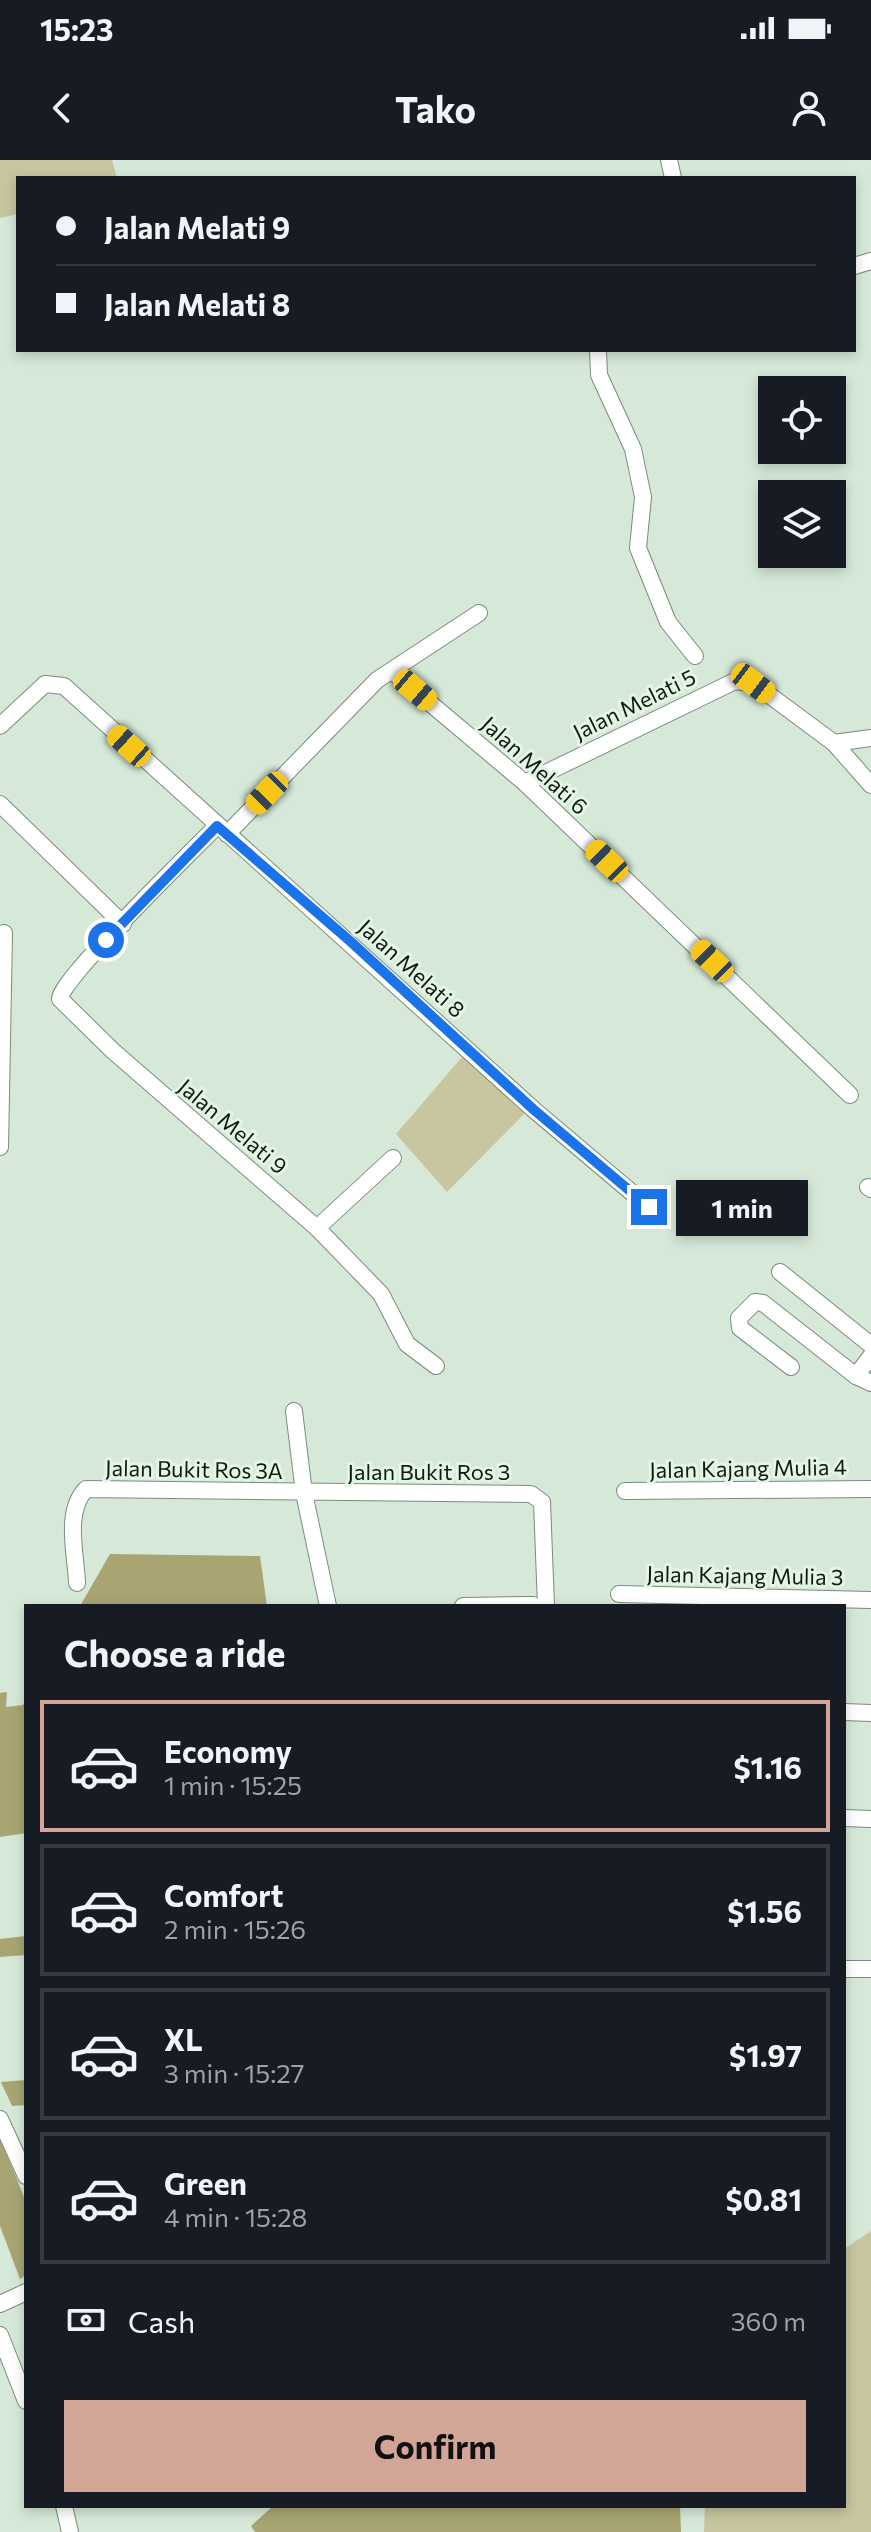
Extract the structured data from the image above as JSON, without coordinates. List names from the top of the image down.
{
  "streets": {
    "street": [
      "Jalan Melati 5",
      "Jalan Melati 6",
      "Jalan Melati 8",
      "Jalan Melati 9",
      "Jalan Kajang Mulia 4",
      "Jalan Bukit Ros 3A",
      "Jalan Bukit Ros 3",
      "Jalan Kajang Mulia 3"
    ]
  },
  "crossings": [
    ["Jalan Melati 5", "Jalan Melati 6"],
    ["Jalan Melati 6", "Jalan Melati 9"],
    ["Jalan Melati 8", "Jalan Melati 9"],
    ["Jalan Bukit Ros 3A", "Jalan Bukit Ros 3"]
  ],
  "page": {
    "status": "15:23",
    "header": "Tako",
    "banner": ["Jalan Melati 9", "Jalan Melati 8"],
    "bubble": "1 min",
    "heading": "Choose a ride",
    "list": [
      {
        "name": "Economy",
        "note": "1 min · 15:25",
        "value": "$1.16"
      },
      {
        "name": "Comfort",
        "note": "2 min · 15:26",
        "value": "$1.56"
      },
      {
        "name": "XL",
        "note": "3 min · 15:27",
        "value": "$1.97"
      },
      {
        "name": "Green",
        "note": "4 min · 15:28",
        "value": "$0.81"
      }
    ],
    "pay": ["Cash", "360 m"],
    "buttons": "Confirm"
  }
}
